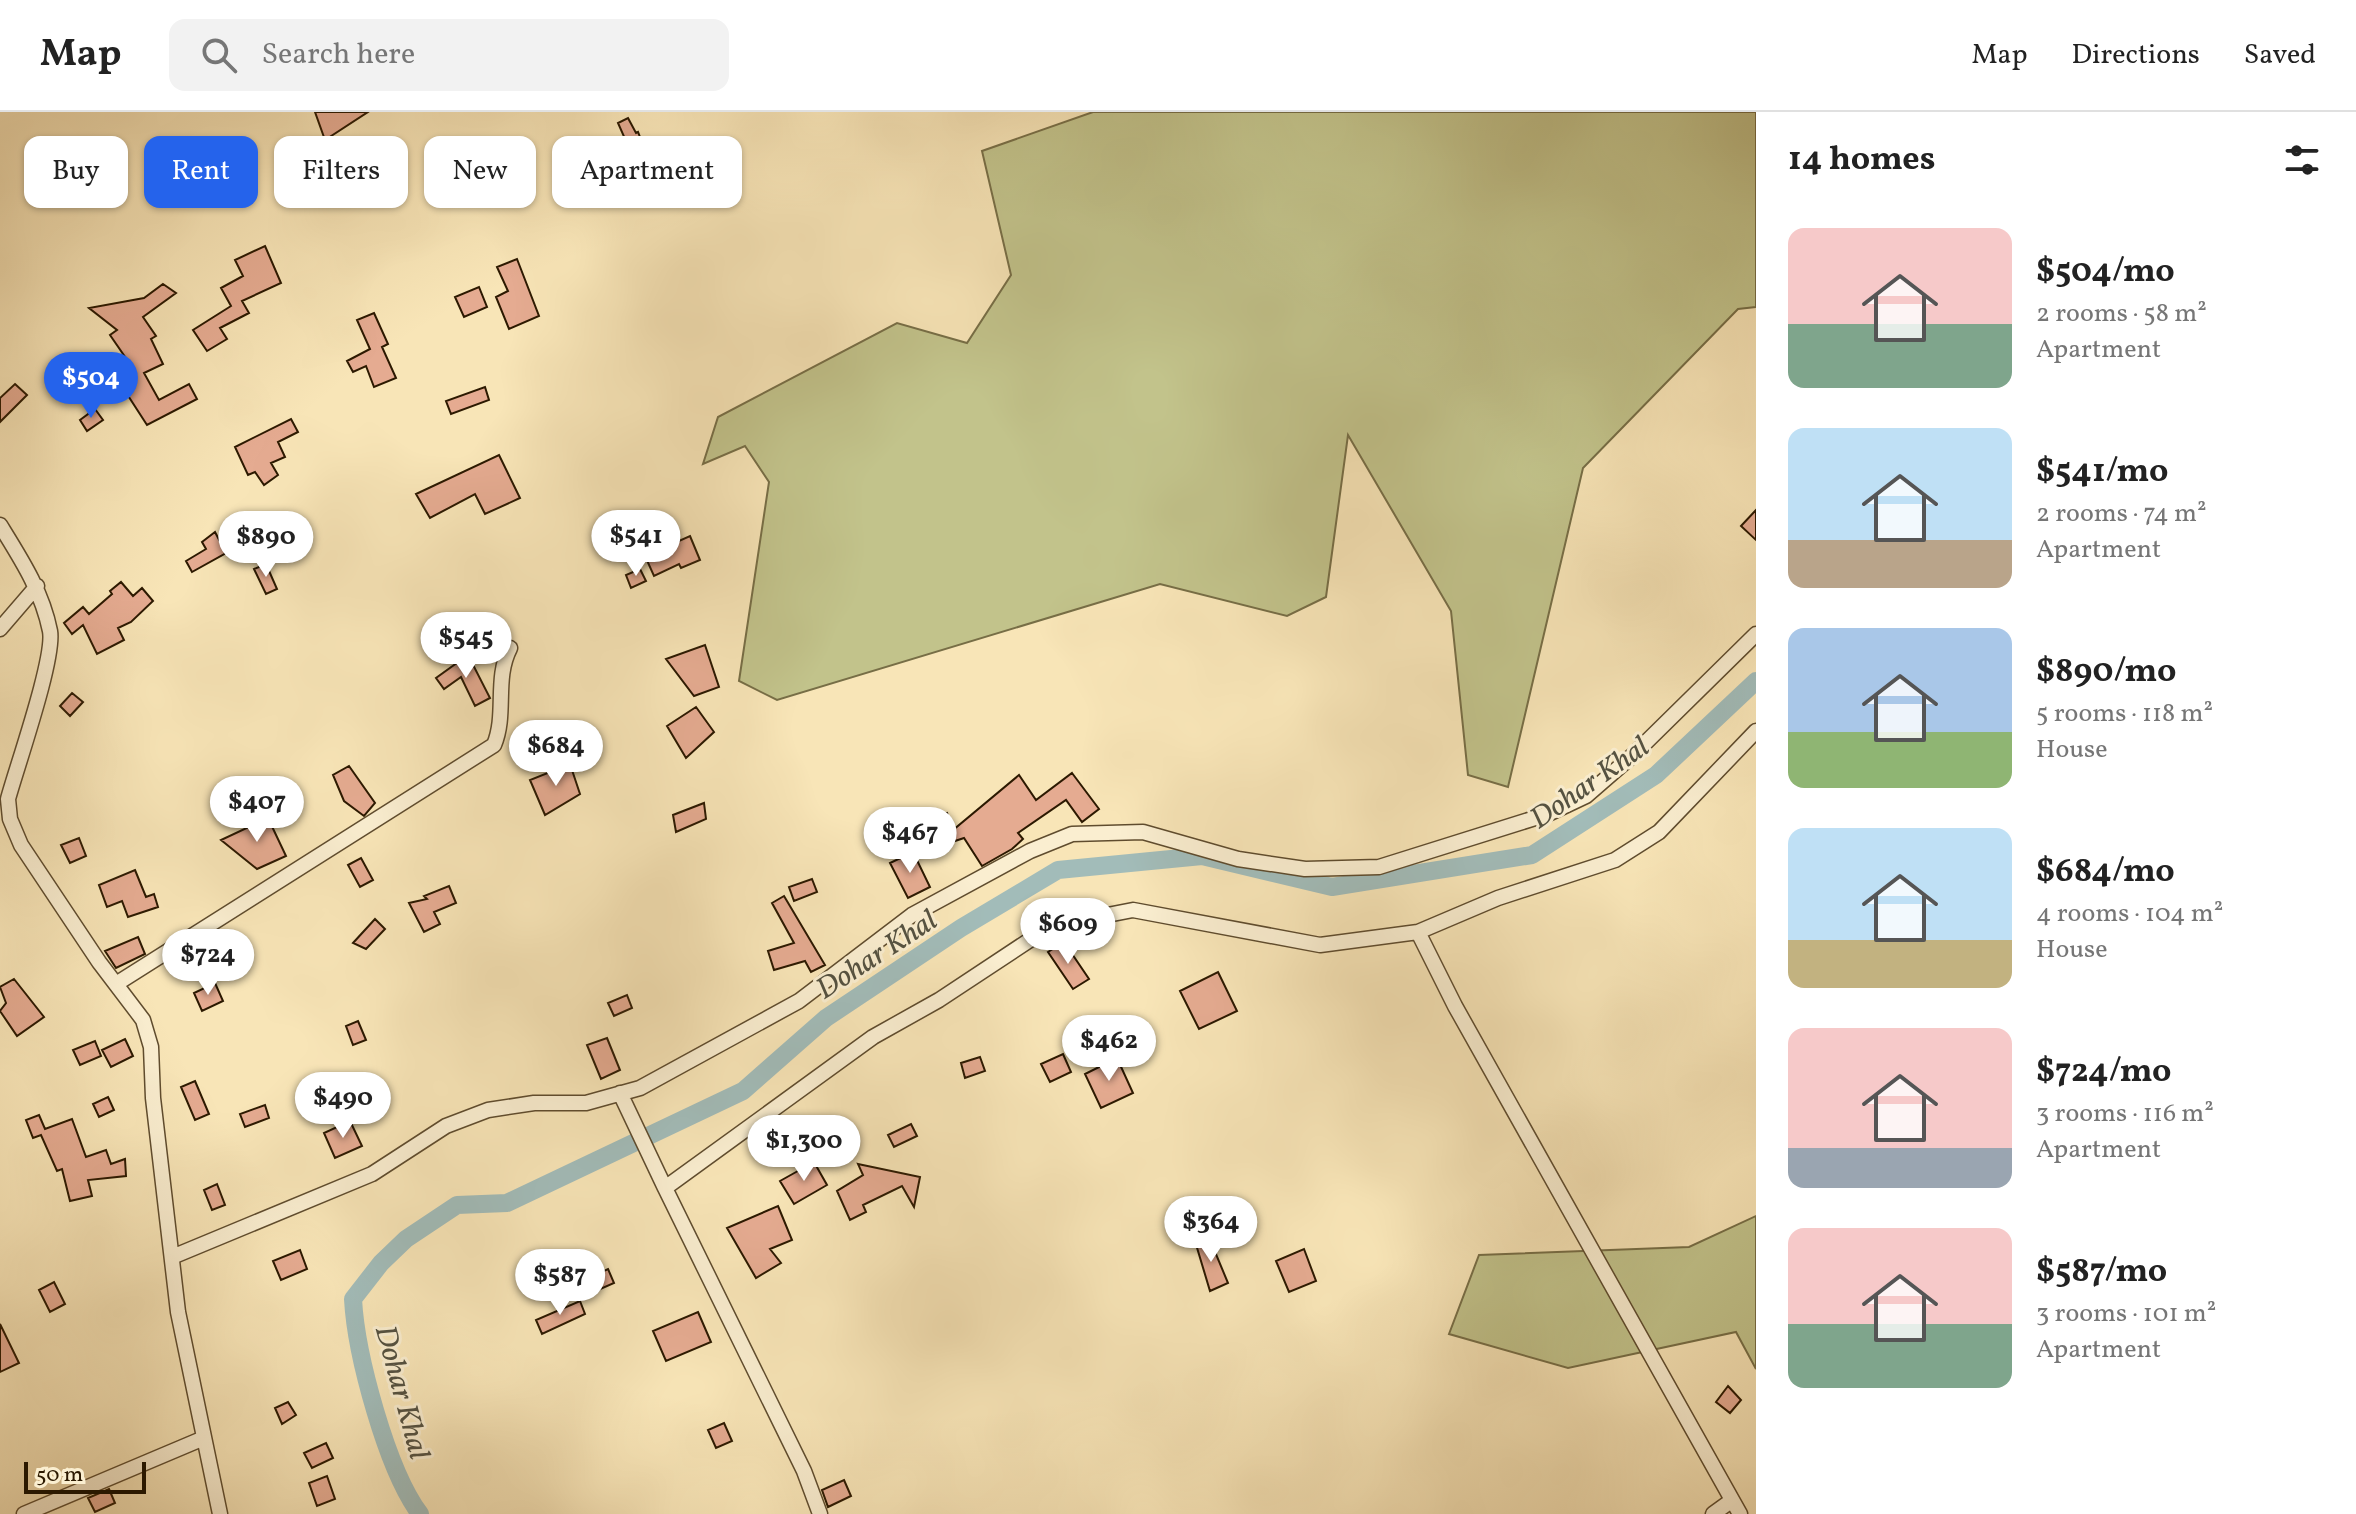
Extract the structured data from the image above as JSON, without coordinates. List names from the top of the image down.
{
  "water": ["Dohar Khal"],
  "scale_bar": "50 m",
  "page": {
    "header": "Map",
    "search": "Search here",
    "nav": ["Map", "Directions", "Saved"],
    "heading": "14 homes",
    "chip": [
      "Buy",
      "Rent",
      "Filters",
      "New",
      "Apartment"
    ],
    "list": [
      {
        "name": "$504/mo",
        "note": "2 rooms · 58 m² · Apartment"
      },
      {
        "name": "$541/mo",
        "note": "2 rooms · 74 m² · Apartment"
      },
      {
        "name": "$890/mo",
        "note": "5 rooms · 118 m² · House"
      },
      {
        "name": "$684/mo",
        "note": "4 rooms · 104 m² · House"
      },
      {
        "name": "$724/mo",
        "note": "3 rooms · 116 m² · Apartment"
      },
      {
        "name": "$587/mo",
        "note": "3 rooms · 101 m² · Apartment"
      }
    ],
    "price": [
      "$504",
      "$541",
      "$890",
      "$545",
      "$684",
      "$407",
      "$467",
      "$609",
      "$724",
      "$462",
      "$490",
      "$1,300",
      "$364",
      "$587"
    ],
    "scale": "50 m"
  }
}
